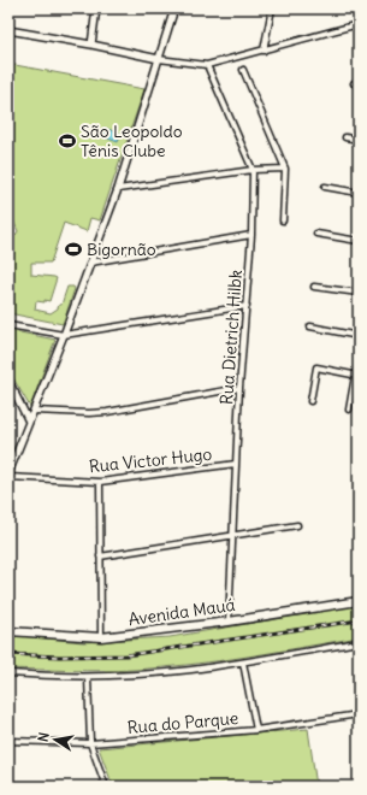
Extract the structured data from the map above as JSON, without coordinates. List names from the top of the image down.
{
  "streets": {
    "main road": ["Avenida Mauá"],
    "street": ["Rua Dietrich Hilbk", "Rua Victor Hugo", "Rua do Parque"]
  },
  "crossings": [
    ["Rua Dietrich Hilbk", "Rua Victor Hugo"],
    ["Rua Dietrich Hilbk", "Avenida Mauá"]
  ],
  "places": {
    "sports": ["São Leopoldo Tênis Clube", "Bigornão"]
  },
  "north": "left"
}
